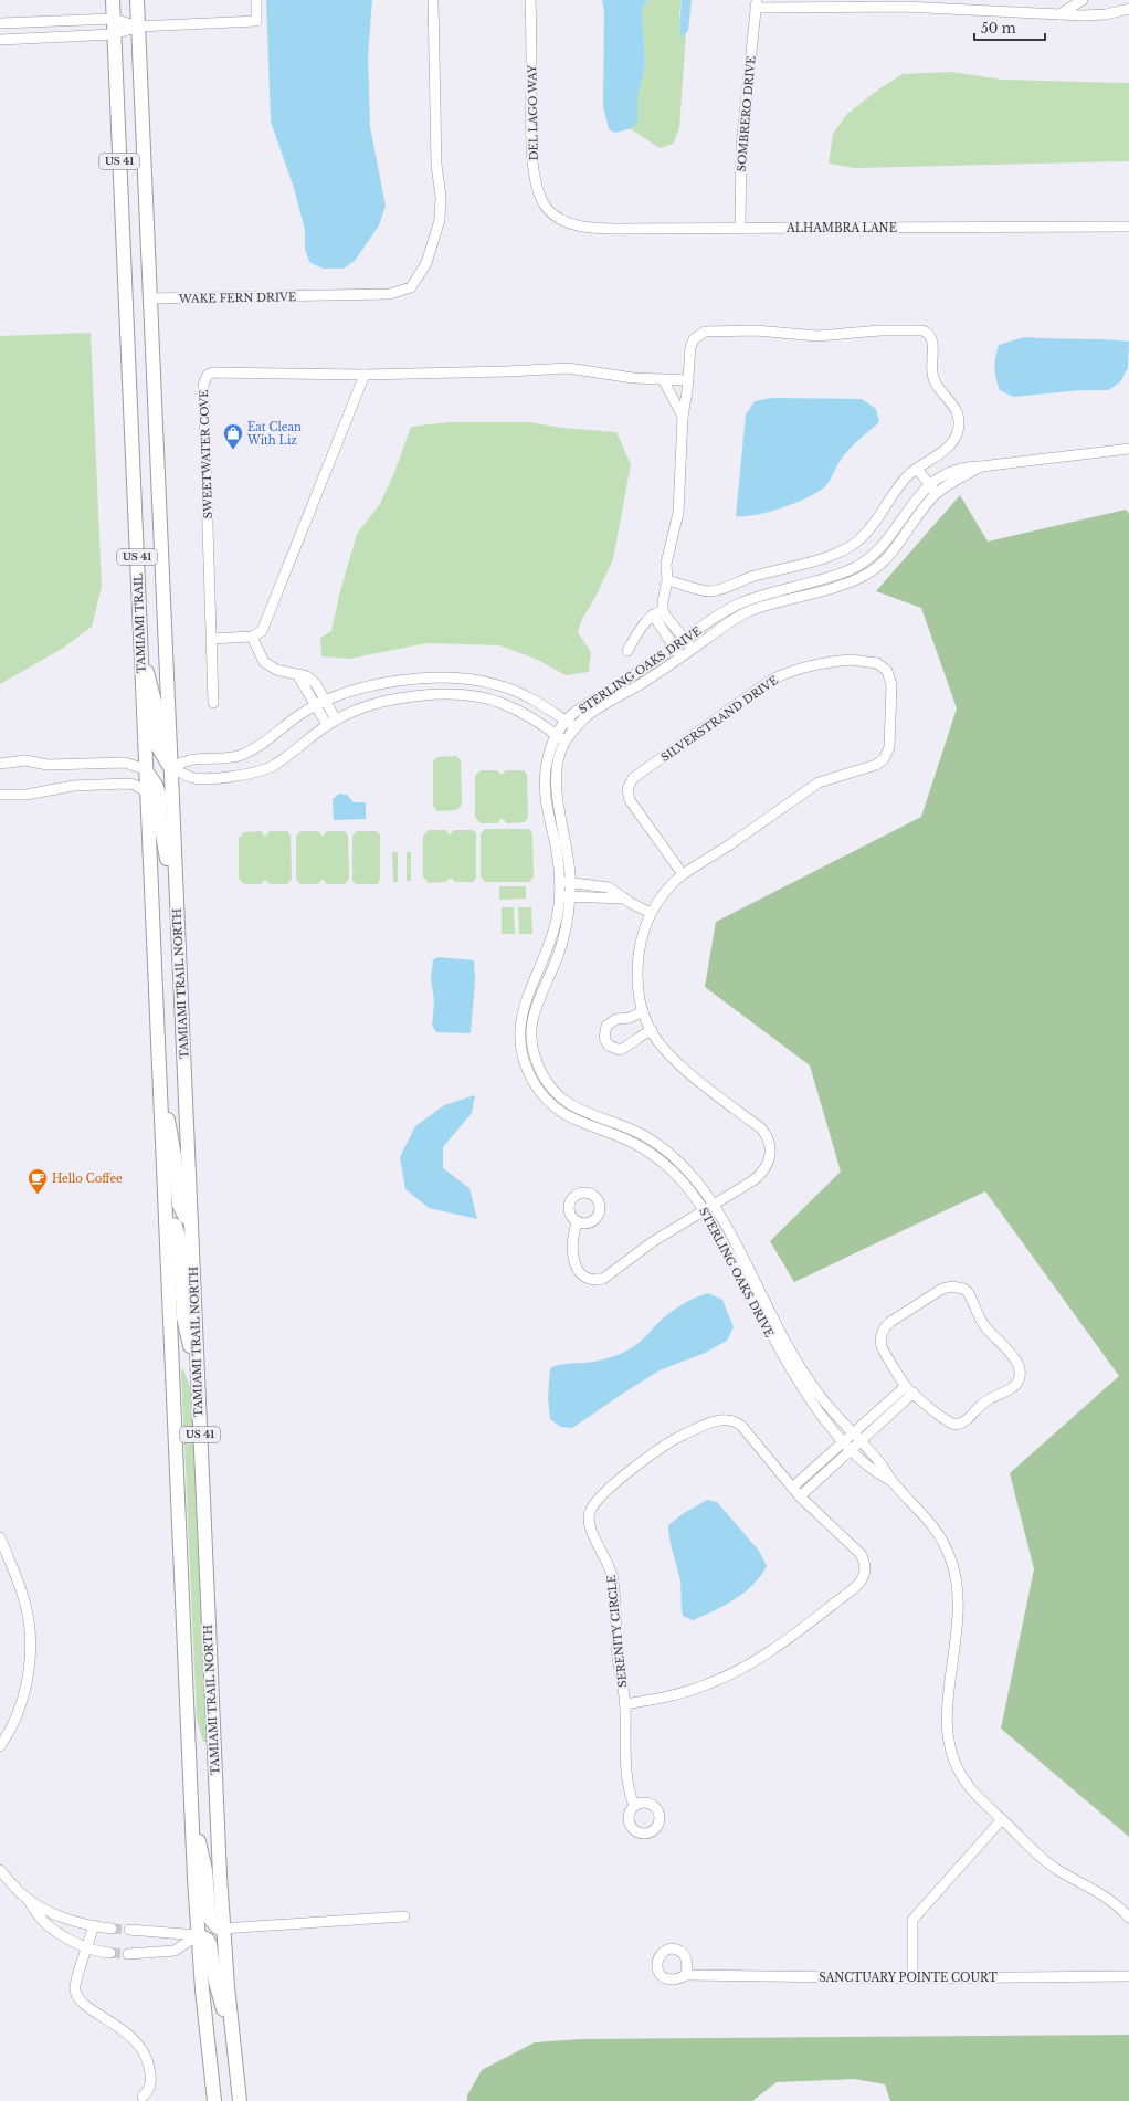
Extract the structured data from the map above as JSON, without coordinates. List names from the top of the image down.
{
  "streets": {
    "main road": ["US 41", "TAMIAMI TRAIL", "TAMIAMI TRAIL NORTH"],
    "street": [
      "DEL LAGO WAY",
      "SOMBRERO DRIVE",
      "ALHAMBRA LANE",
      "WAKE FERN DRIVE",
      "SWEETWATER COVE",
      "STERLING OAKS DRIVE",
      "SILVERSTRAND DRIVE",
      "SERENITY CIRCLE",
      "SANCTUARY POINTE COURT"
    ]
  },
  "crossings": [
    ["DEL LAGO WAY", "ALHAMBRA LANE"],
    ["SOMBRERO DRIVE", "ALHAMBRA LANE"],
    ["US 41", "WAKE FERN DRIVE"],
    ["US 41", "TAMIAMI TRAIL"],
    ["US 41", "TAMIAMI TRAIL NORTH"],
    ["STERLING OAKS DRIVE", "SILVERSTRAND DRIVE"]
  ],
  "places": {
    "shop": ["Eat Clean With Liz"],
    "cafe": ["Hello Coffee"]
  },
  "scale_bar": "50 m"
}
